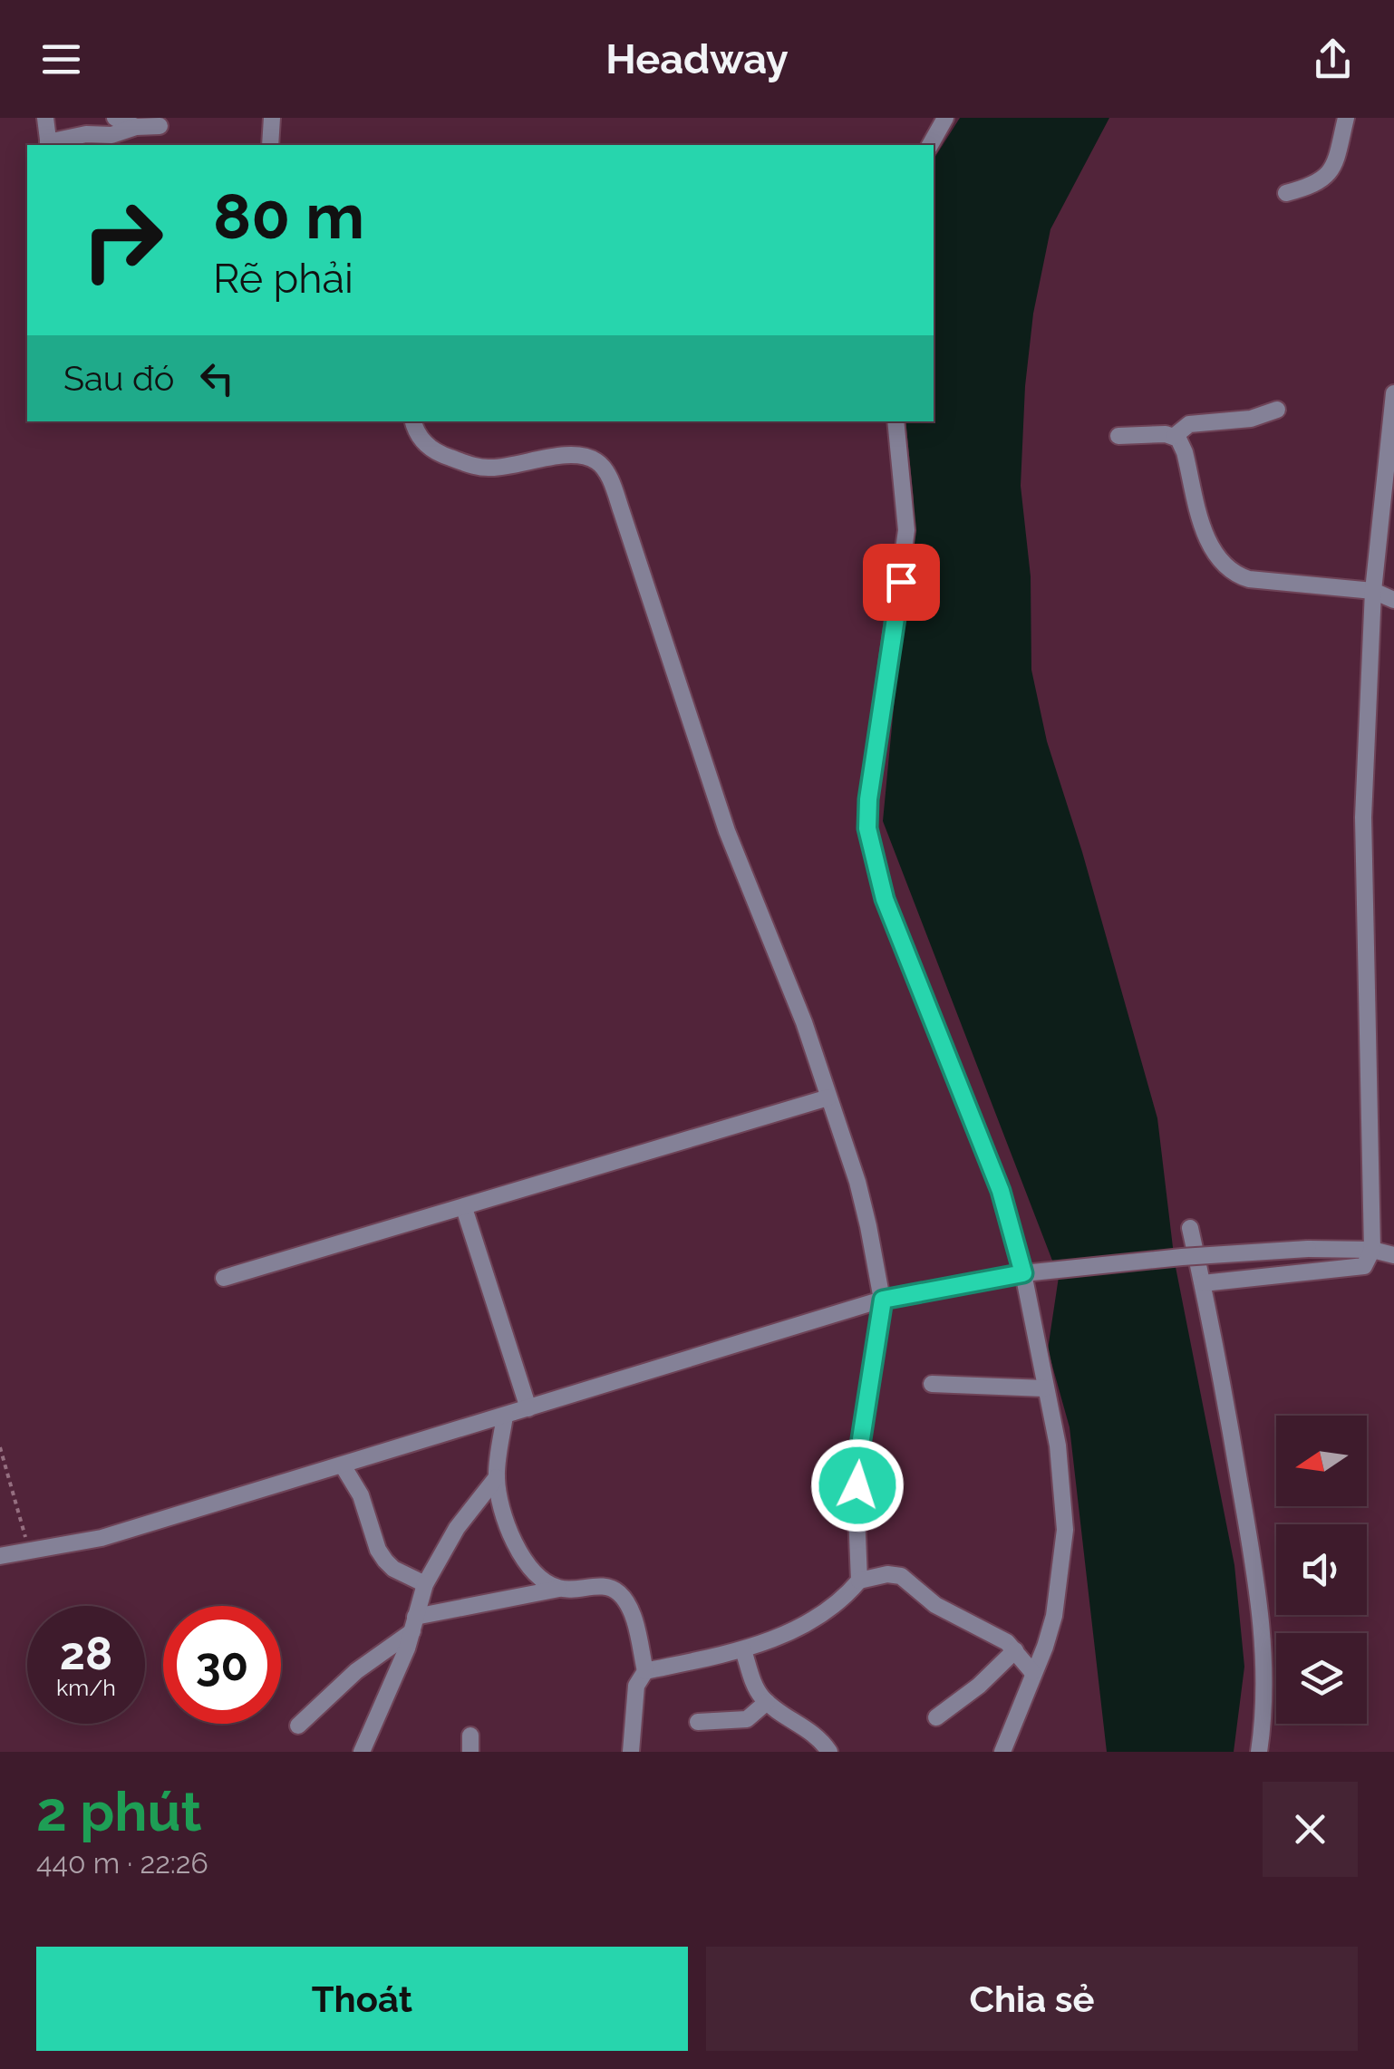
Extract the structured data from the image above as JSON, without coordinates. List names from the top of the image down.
{
  "north": "left",
  "page": {
    "header": "Headway",
    "turn": ["80 m", "Rẽ phải"],
    "then": "Sau đó",
    "speed": "28 km/h",
    "limit": "30",
    "heading": ["2 phút", "440 m · 22:26"],
    "buttons": ["Thoát", "Chia sẻ"]
  }
}
